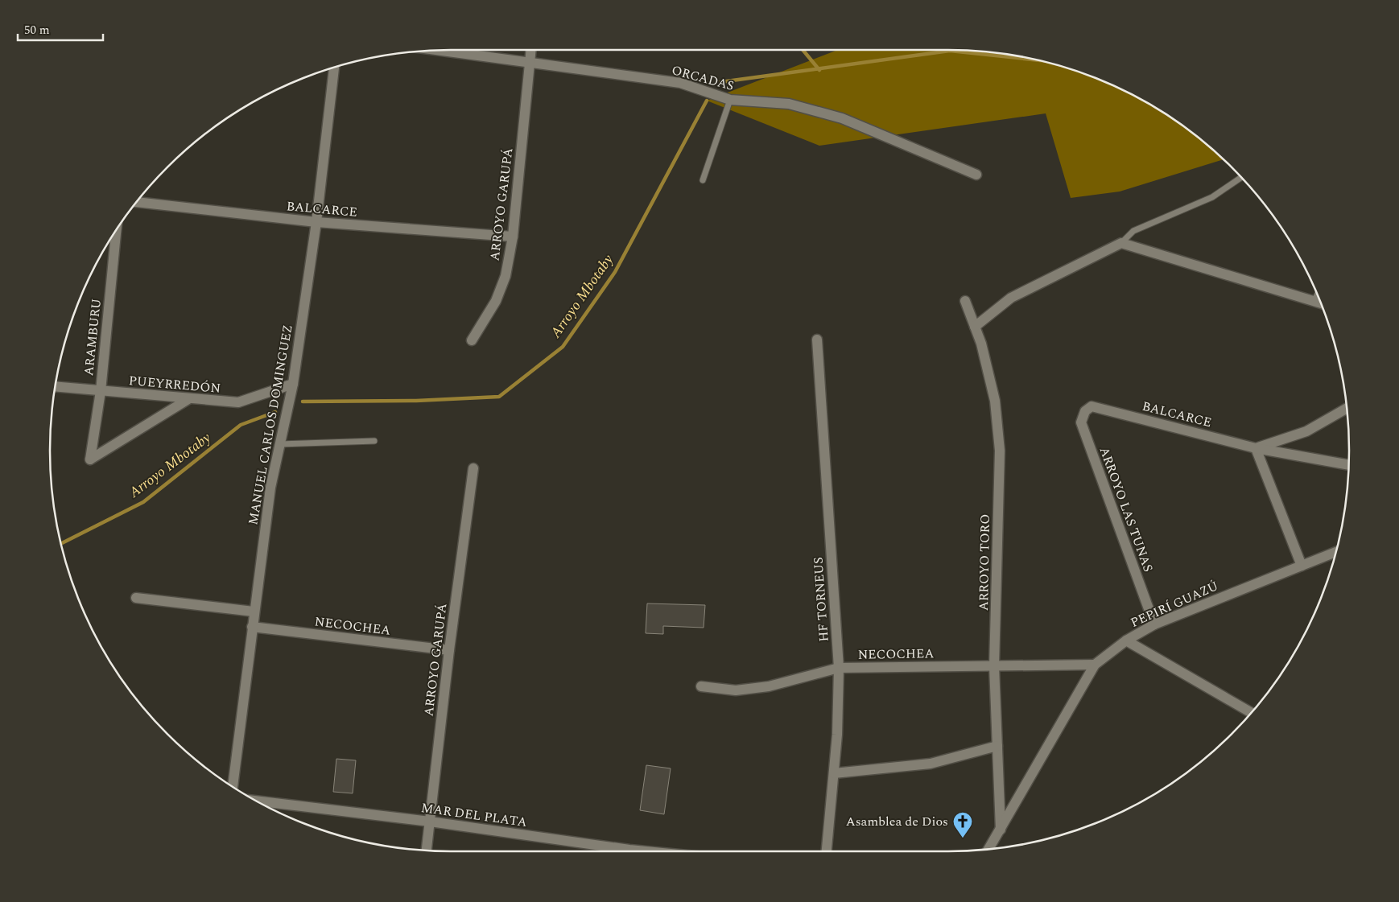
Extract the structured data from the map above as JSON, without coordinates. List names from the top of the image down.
{
  "streets": {
    "street": [
      "ORCADAS",
      "ARROYO GARUPÁ",
      "BALCARCE",
      "ARAMBURU",
      "PUEYRREDÓN",
      "MANUEL CARLOS DOMINGUEZ",
      "ARROYO LAS TUNAS",
      "ARROYO TORO",
      "HF TORNEUS",
      "PEPIRÍ GUAZÚ",
      "NECOCHEA",
      "MAR DEL PLATA"
    ]
  },
  "crossings": [
    ["ORCADAS", "ARROYO GARUPÁ"],
    ["ARROYO GARUPÁ", "BALCARCE"],
    ["ARROYO GARUPÁ", "NECOCHEA"],
    ["ARROYO GARUPÁ", "MAR DEL PLATA"],
    ["BALCARCE", "MANUEL CARLOS DOMINGUEZ"],
    ["BALCARCE", "ARROYO LAS TUNAS"],
    ["ARAMBURU", "PUEYRREDÓN"],
    ["PUEYRREDÓN", "MANUEL CARLOS DOMINGUEZ"],
    ["MANUEL CARLOS DOMINGUEZ", "NECOCHEA"],
    ["ARROYO LAS TUNAS", "PEPIRÍ GUAZÚ"],
    ["ARROYO TORO", "PEPIRÍ GUAZÚ"],
    ["ARROYO TORO", "NECOCHEA"],
    ["HF TORNEUS", "NECOCHEA"],
    ["PEPIRÍ GUAZÚ", "NECOCHEA"]
  ],
  "water": ["Arroyo Mbotaby"],
  "places": {
    "church": ["Asamblea de Dios"]
  },
  "scale_bar": "50 m"
}
